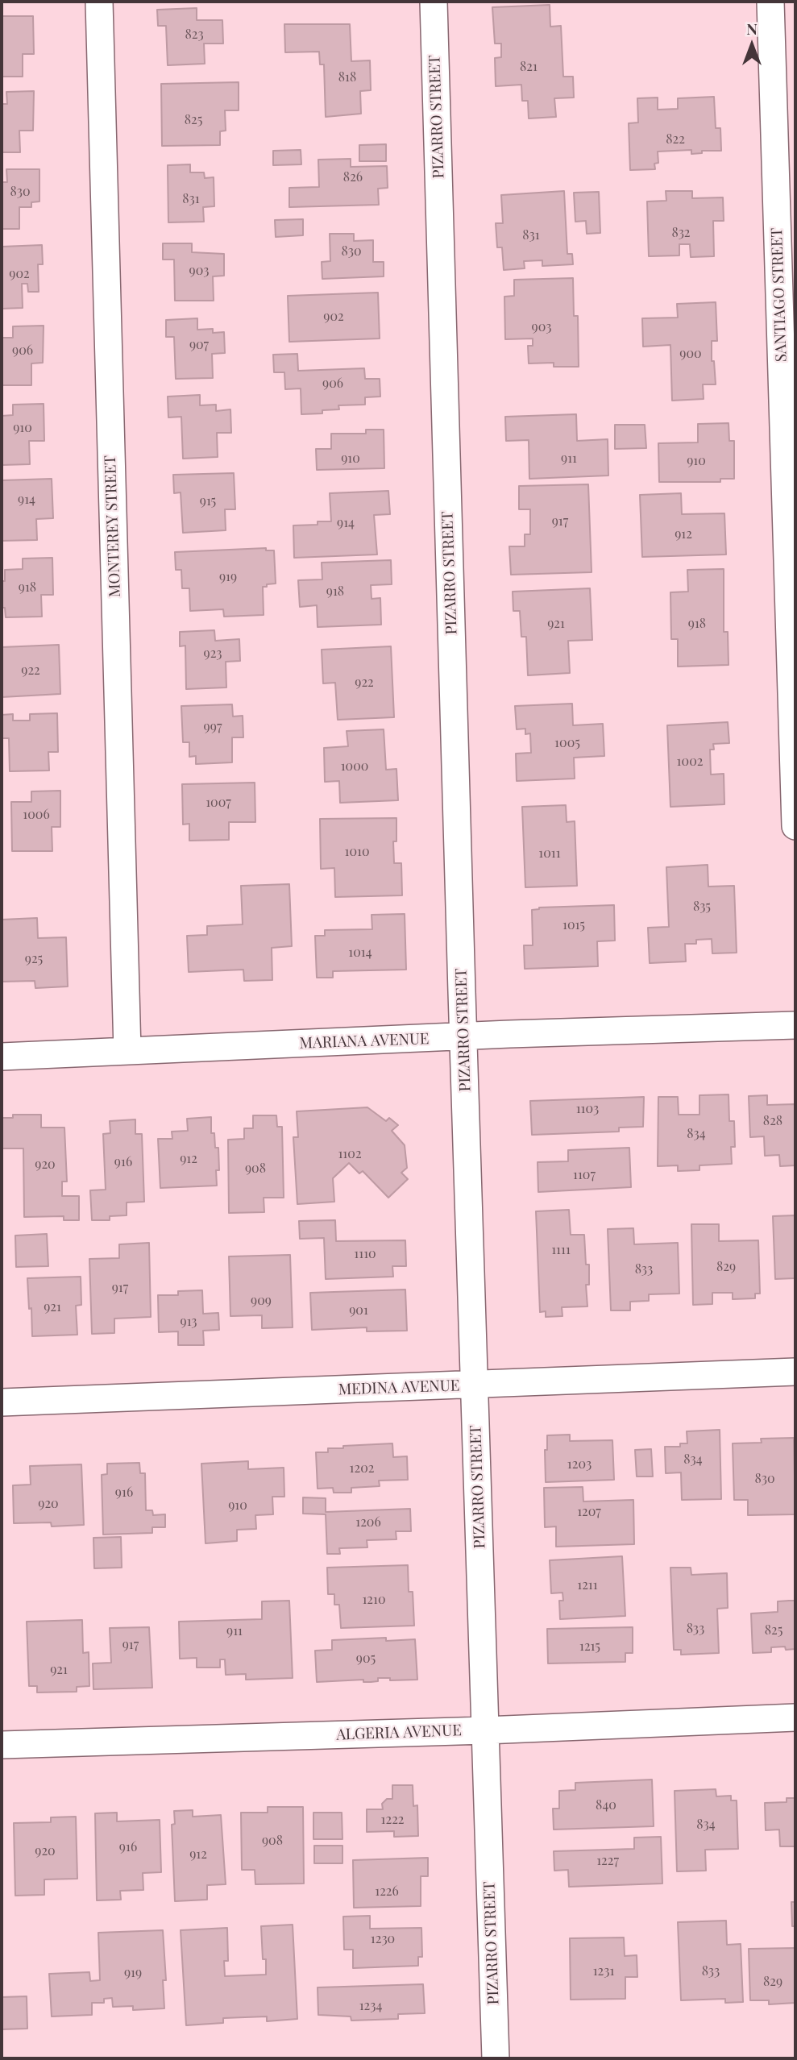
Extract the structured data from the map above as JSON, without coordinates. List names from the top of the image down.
{
  "streets": {
    "street": [
      "PIZARRO STREET",
      "SANTIAGO STREET",
      "MONTEREY STREET",
      "MARIANA AVENUE",
      "MEDINA AVENUE",
      "ALGERIA AVENUE"
    ]
  },
  "crossings": [
    ["PIZARRO STREET", "MARIANA AVENUE"],
    ["PIZARRO STREET", "MEDINA AVENUE"],
    ["PIZARRO STREET", "ALGERIA AVENUE"],
    ["MONTEREY STREET", "MARIANA AVENUE"]
  ],
  "house_numbers": [
    "823",
    "821",
    "818",
    "825",
    "822",
    "826",
    "830",
    "831",
    "832",
    "831",
    "830",
    "903",
    "902",
    "902",
    "903",
    "907",
    "906",
    "900",
    "906",
    "910",
    "910",
    "911",
    "910",
    "914",
    "915",
    "917",
    "914",
    "912",
    "919",
    "918",
    "918",
    "921",
    "918",
    "923",
    "922",
    "922",
    "997",
    "1005",
    "1002",
    "1000",
    "1007",
    "1006",
    "1010",
    "1011",
    "835",
    "1015",
    "1014",
    "925",
    "1103",
    "828",
    "834",
    "1102",
    "912",
    "916",
    "920",
    "908",
    "1107",
    "1111",
    "1110",
    "829",
    "833",
    "917",
    "909",
    "921",
    "901",
    "913",
    "834",
    "1203",
    "1202",
    "830",
    "916",
    "920",
    "910",
    "1207",
    "1206",
    "1211",
    "1210",
    "833",
    "825",
    "911",
    "917",
    "1215",
    "905",
    "921",
    "840",
    "1222",
    "834",
    "908",
    "916",
    "920",
    "912",
    "1227",
    "1226",
    "1230",
    "1231",
    "833",
    "919",
    "829",
    "1234"
  ],
  "north": "top"
}
